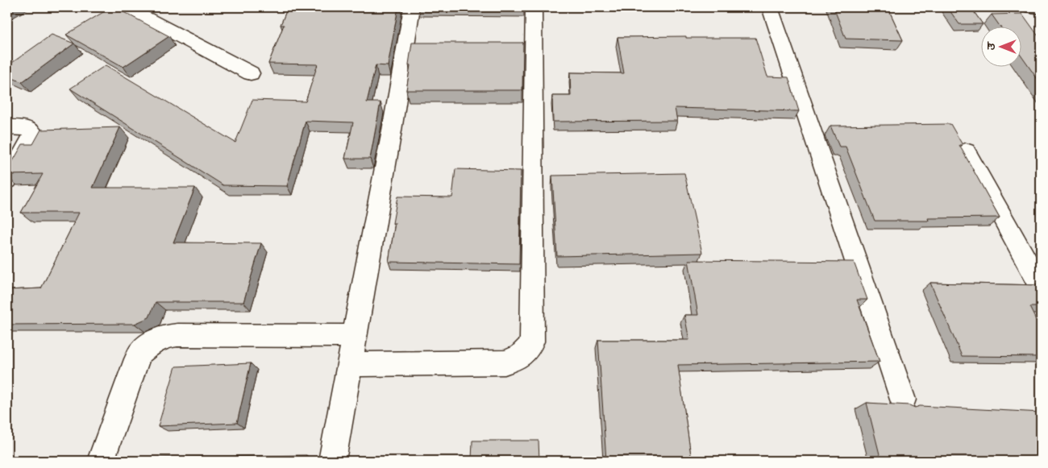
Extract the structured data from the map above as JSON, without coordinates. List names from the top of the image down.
{
  "north": "left"
}
